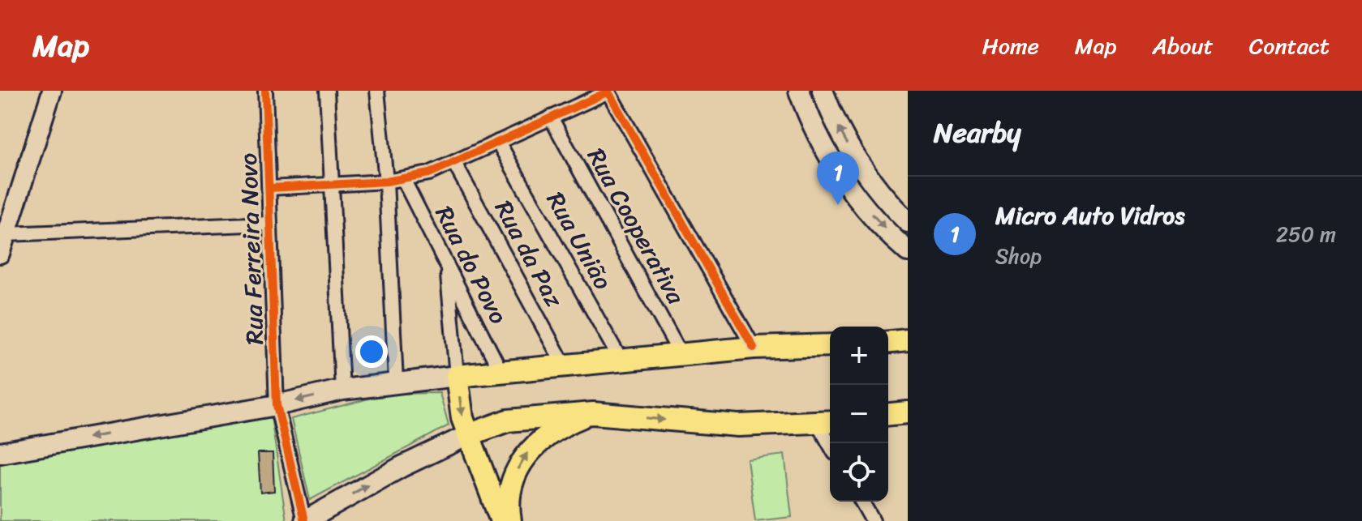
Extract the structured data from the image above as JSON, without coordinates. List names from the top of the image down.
{
  "streets": {
    "street": [
      "Rua Cooperativa",
      "Rua União",
      "Rua Ferreira Novo",
      "Rua da Paz",
      "Rua do Povo"
    ]
  },
  "page": {
    "header": "Map",
    "nav": [
      "Home",
      "Map",
      "About",
      "Contact"
    ],
    "heading": "Nearby",
    "pins": "1",
    "list": [
      {
        "mark": "1",
        "name": "Micro Auto Vidros",
        "note": "Shop",
        "value": "250 m"
      }
    ],
    "map_buttons": ["+", "−"]
  }
}
